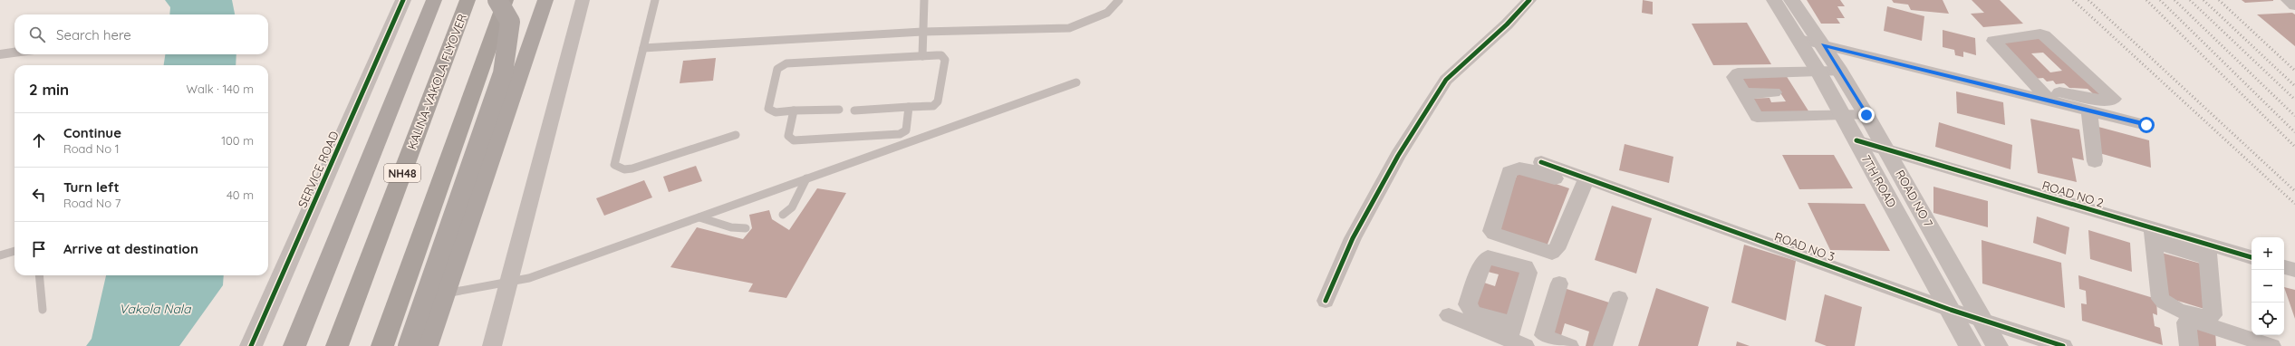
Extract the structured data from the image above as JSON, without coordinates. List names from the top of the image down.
{
  "streets": {
    "highway": ["KALINA-VAKOLA FLYOVER", "NH48"],
    "street": [
      "SERVICE ROAD",
      "7TH ROAD",
      "ROAD NO 2",
      "ROAD NO 7",
      "ROAD NO 3"
    ]
  },
  "crossings": [
    ["7TH ROAD", "ROAD NO 2"],
    ["7TH ROAD", "ROAD NO 3"],
    ["ROAD NO 2", "ROAD NO 7"],
    ["ROAD NO 7", "ROAD NO 3"]
  ],
  "water": ["Vakola Nala"],
  "page": {
    "search": "Search here",
    "heading": ["2 min", "Walk · 140 m"],
    "list": [
      ["Continue", "Road No 1", "100 m"],
      ["Turn left", "Road No 7", "40 m"],
      "Arrive at destination"
    ],
    "map_buttons": ["+", "−"]
  }
}
